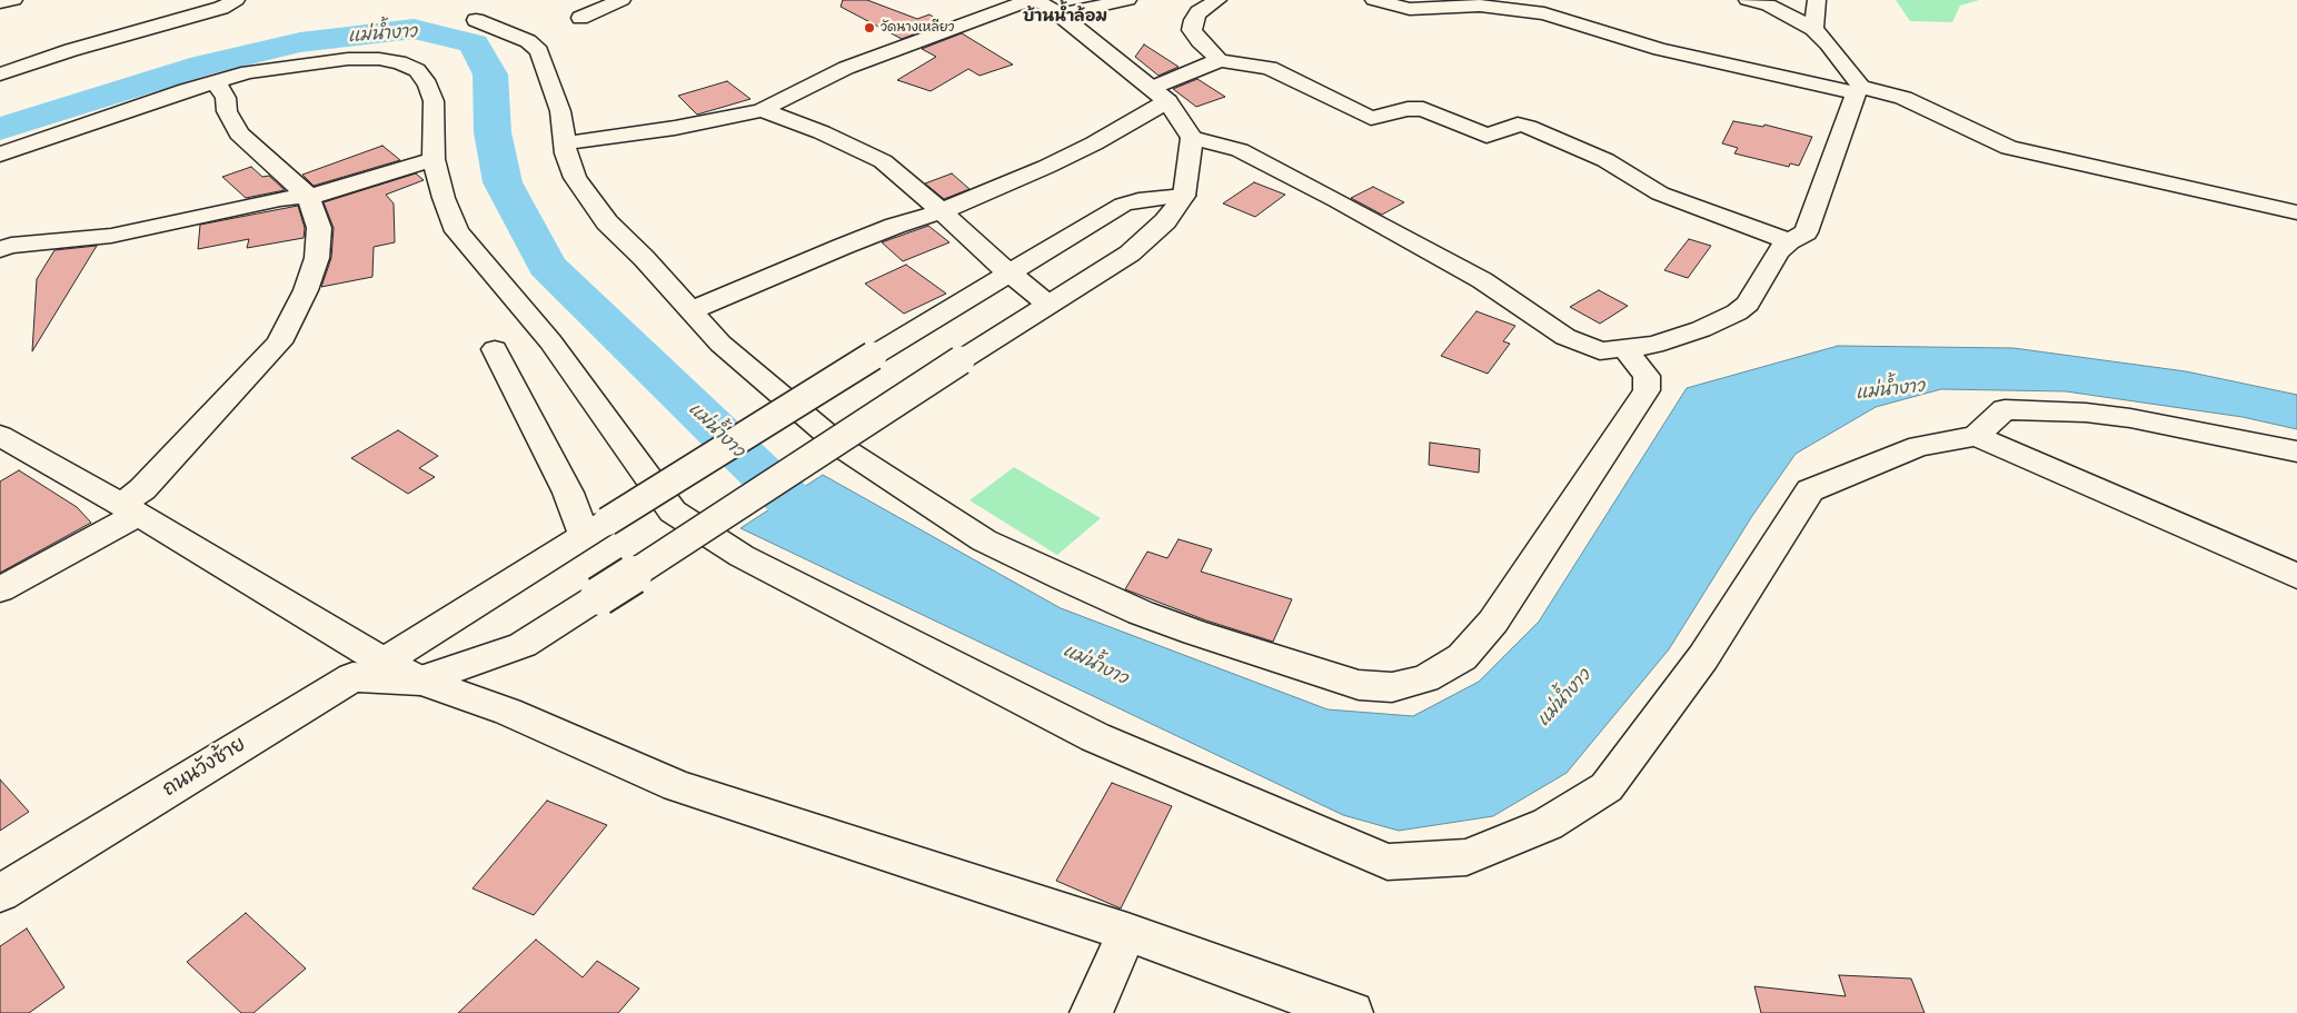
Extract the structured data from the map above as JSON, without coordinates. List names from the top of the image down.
{
  "streets": {
    "street": ["ถนนวังซ้าย"]
  },
  "districts": ["บ้านน้ำล้อม"],
  "water": ["แม่น้ำงาว"],
  "places": ["วัดนางเหลียว"]
}
